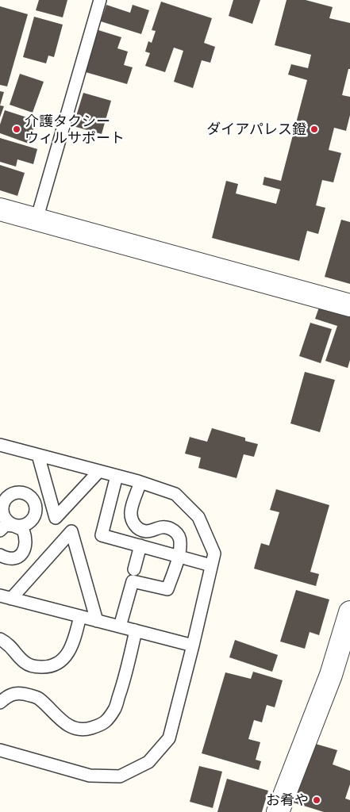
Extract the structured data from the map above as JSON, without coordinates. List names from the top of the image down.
{
  "places": ["介護タクシー ウィルサポート", "ダイアパレス鐙", "お肴や"]
}
